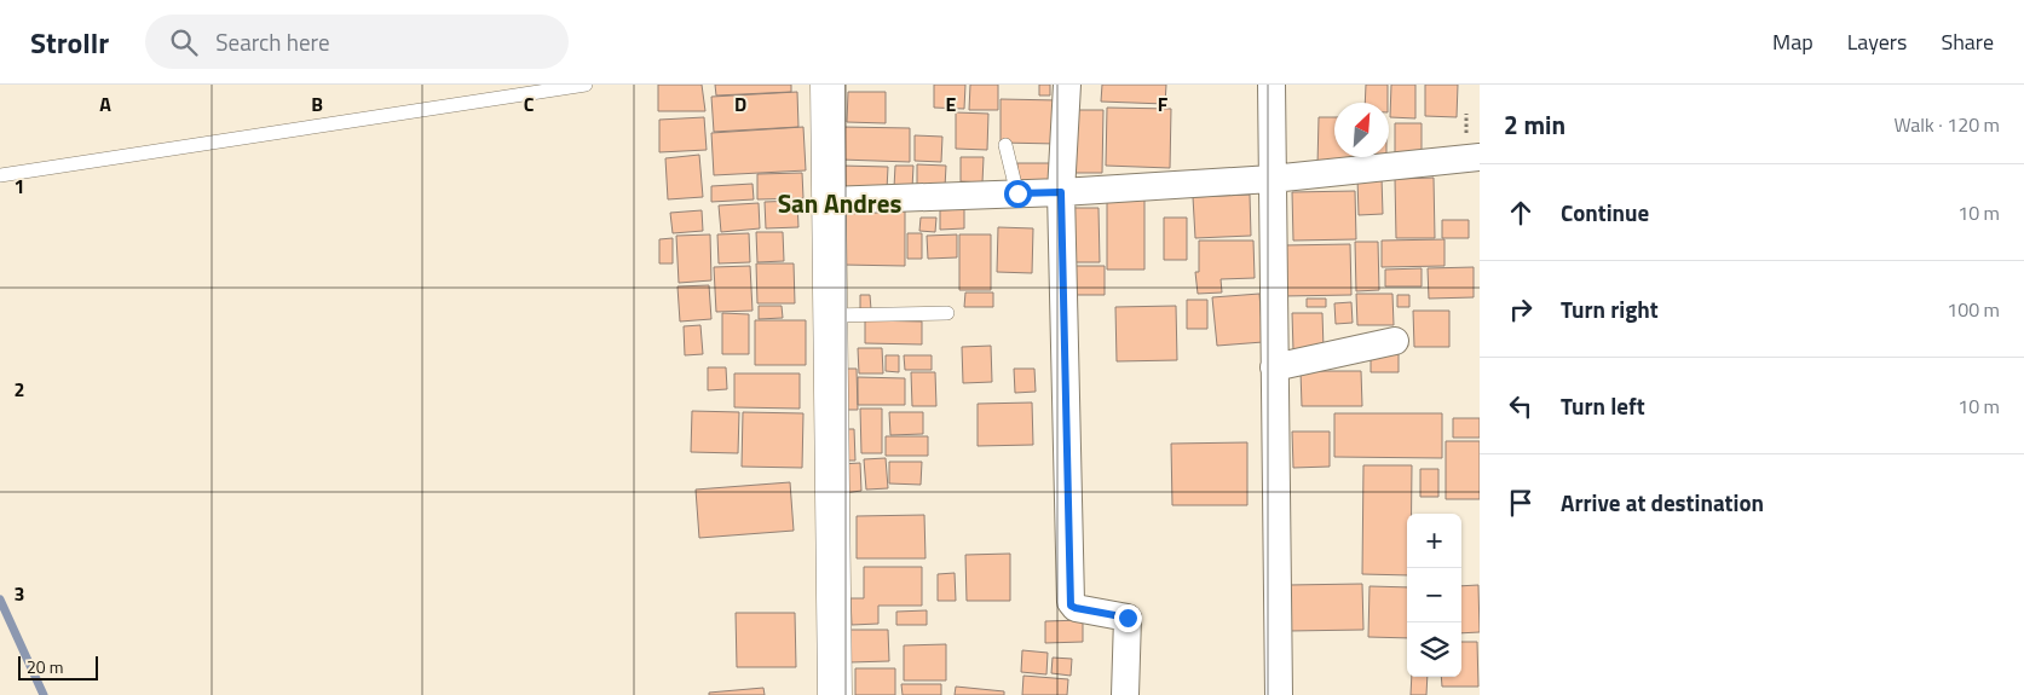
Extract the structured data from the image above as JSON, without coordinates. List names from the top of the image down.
{
  "districts": ["San Andres"],
  "scale_bar": "20 m",
  "north": "top right",
  "page": {
    "header": "Strollr",
    "search": "Search here",
    "nav": ["Map", "Layers", "Share"],
    "heading": ["2 min", "Walk · 120 m"],
    "list": [
      ["Continue", "10 m"],
      ["Turn right", "100 m"],
      ["Turn left", "10 m"],
      "Arrive at destination"
    ],
    "map_buttons": ["+", "−"],
    "scale": "20 m"
  },
  "grid": {
    "columns": [
      "A",
      "B",
      "C",
      "D",
      "E",
      "F"
    ],
    "rows": ["1", "2", "3"]
  }
}
